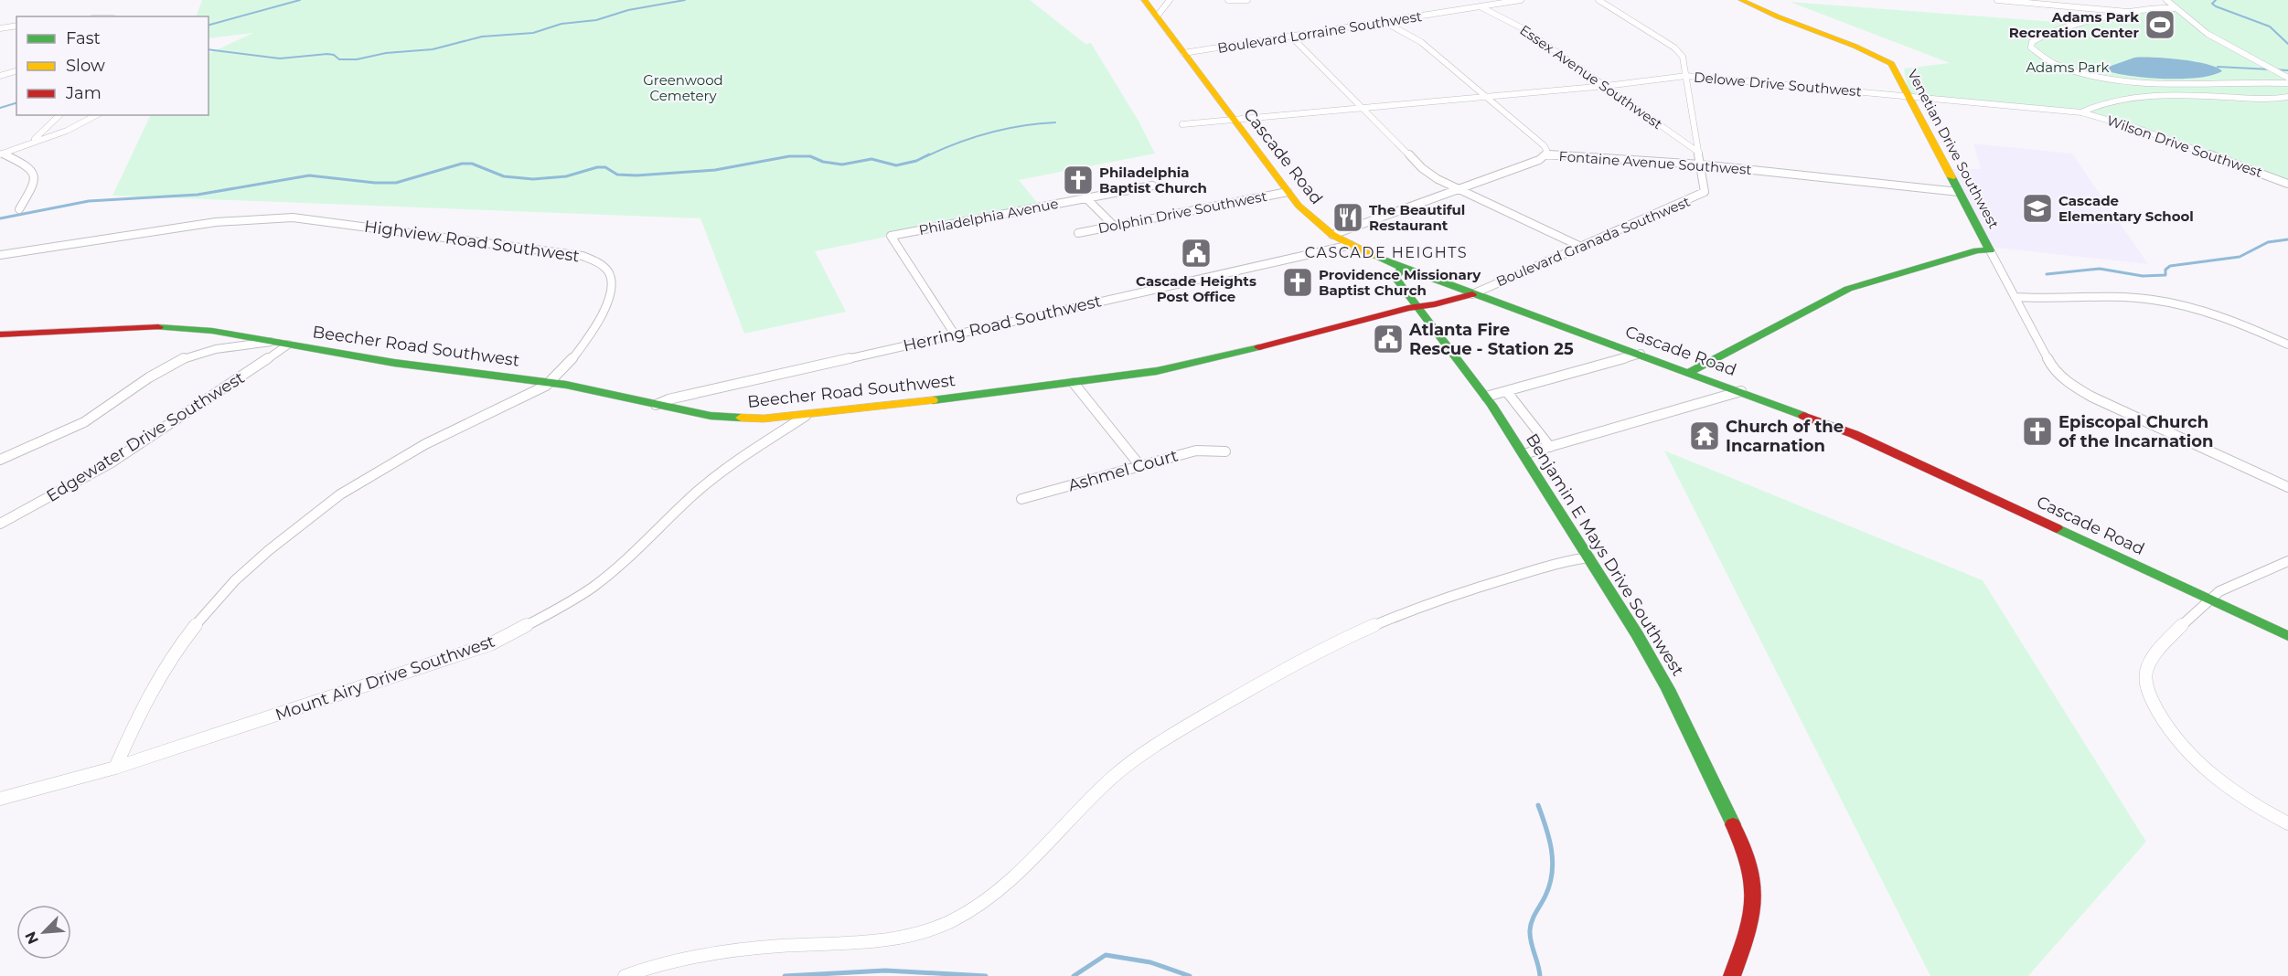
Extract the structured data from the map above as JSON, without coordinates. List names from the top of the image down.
{
  "streets": {
    "street": [
      "Boulevard Lorraine Southwest",
      "Essex Avenue Southwest",
      "Delowe Drive Southwest",
      "Wilson Drive Southwest",
      "Venetian Drive Southwest",
      "Cascade Road",
      "Fontaine Avenue Southwest",
      "Dolphin Drive Southwest",
      "Philadelphia Avenue",
      "Highview Road Southwest",
      "Boulevard Granada Southwest",
      "Herring Road Southwest",
      "Beecher Road Southwest",
      "Edgewater Drive Southwest",
      "Ashmel Court",
      "Benjamin E Mays Drive Southwest",
      "Mount Airy Drive Southwest"
    ]
  },
  "crossings": [
    ["Boulevard Lorraine Southwest", "Essex Avenue Southwest"],
    ["Boulevard Lorraine Southwest", "Cascade Road"],
    ["Essex Avenue Southwest", "Delowe Drive Southwest"],
    ["Essex Avenue Southwest", "Boulevard Granada Southwest"],
    ["Delowe Drive Southwest", "Wilson Drive Southwest"],
    ["Delowe Drive Southwest", "Venetian Drive Southwest"],
    ["Delowe Drive Southwest", "Cascade Road"],
    ["Delowe Drive Southwest", "Boulevard Granada Southwest"],
    ["Venetian Drive Southwest", "Cascade Road"],
    ["Venetian Drive Southwest", "Fontaine Avenue Southwest"],
    ["Cascade Road", "Fontaine Avenue Southwest"],
    ["Cascade Road", "Dolphin Drive Southwest"],
    ["Cascade Road", "Boulevard Granada Southwest"],
    ["Cascade Road", "Herring Road Southwest"],
    ["Cascade Road", "Beecher Road Southwest"],
    ["Cascade Road", "Benjamin E Mays Drive Southwest"],
    ["Fontaine Avenue Southwest", "Boulevard Granada Southwest"],
    ["Philadelphia Avenue", "Herring Road Southwest"],
    ["Highview Road Southwest", "Beecher Road Southwest"],
    ["Highview Road Southwest", "Mount Airy Drive Southwest"],
    ["Boulevard Granada Southwest", "Beecher Road Southwest"],
    ["Herring Road Southwest", "Beecher Road Southwest"],
    ["Beecher Road Southwest", "Edgewater Drive Southwest"],
    ["Beecher Road Southwest", "Benjamin E Mays Drive Southwest"],
    ["Beecher Road Southwest", "Mount Airy Drive Southwest"]
  ],
  "districts": ["CASCADE HEIGHTS"],
  "parks": ["Adams Park", "Greenwood Cemetery"],
  "places": {
    "sports": ["Adams Park Recreation Center"],
    "church": ["Philadelphia Baptist Church", "Providence Missionary Baptist Church", "Episcopal Church of the Incarnation"],
    "school or university": ["Cascade Elementary School"],
    "restaurant": ["The Beautiful Restaurant"],
    "public building": ["Cascade Heights Post Office", "Atlanta Fire Rescue - Station 25"],
    "temple": ["Church of the Incarnation"]
  },
  "legend": ["Fast", "Slow", "Jam"],
  "north": "bottom left"
}
